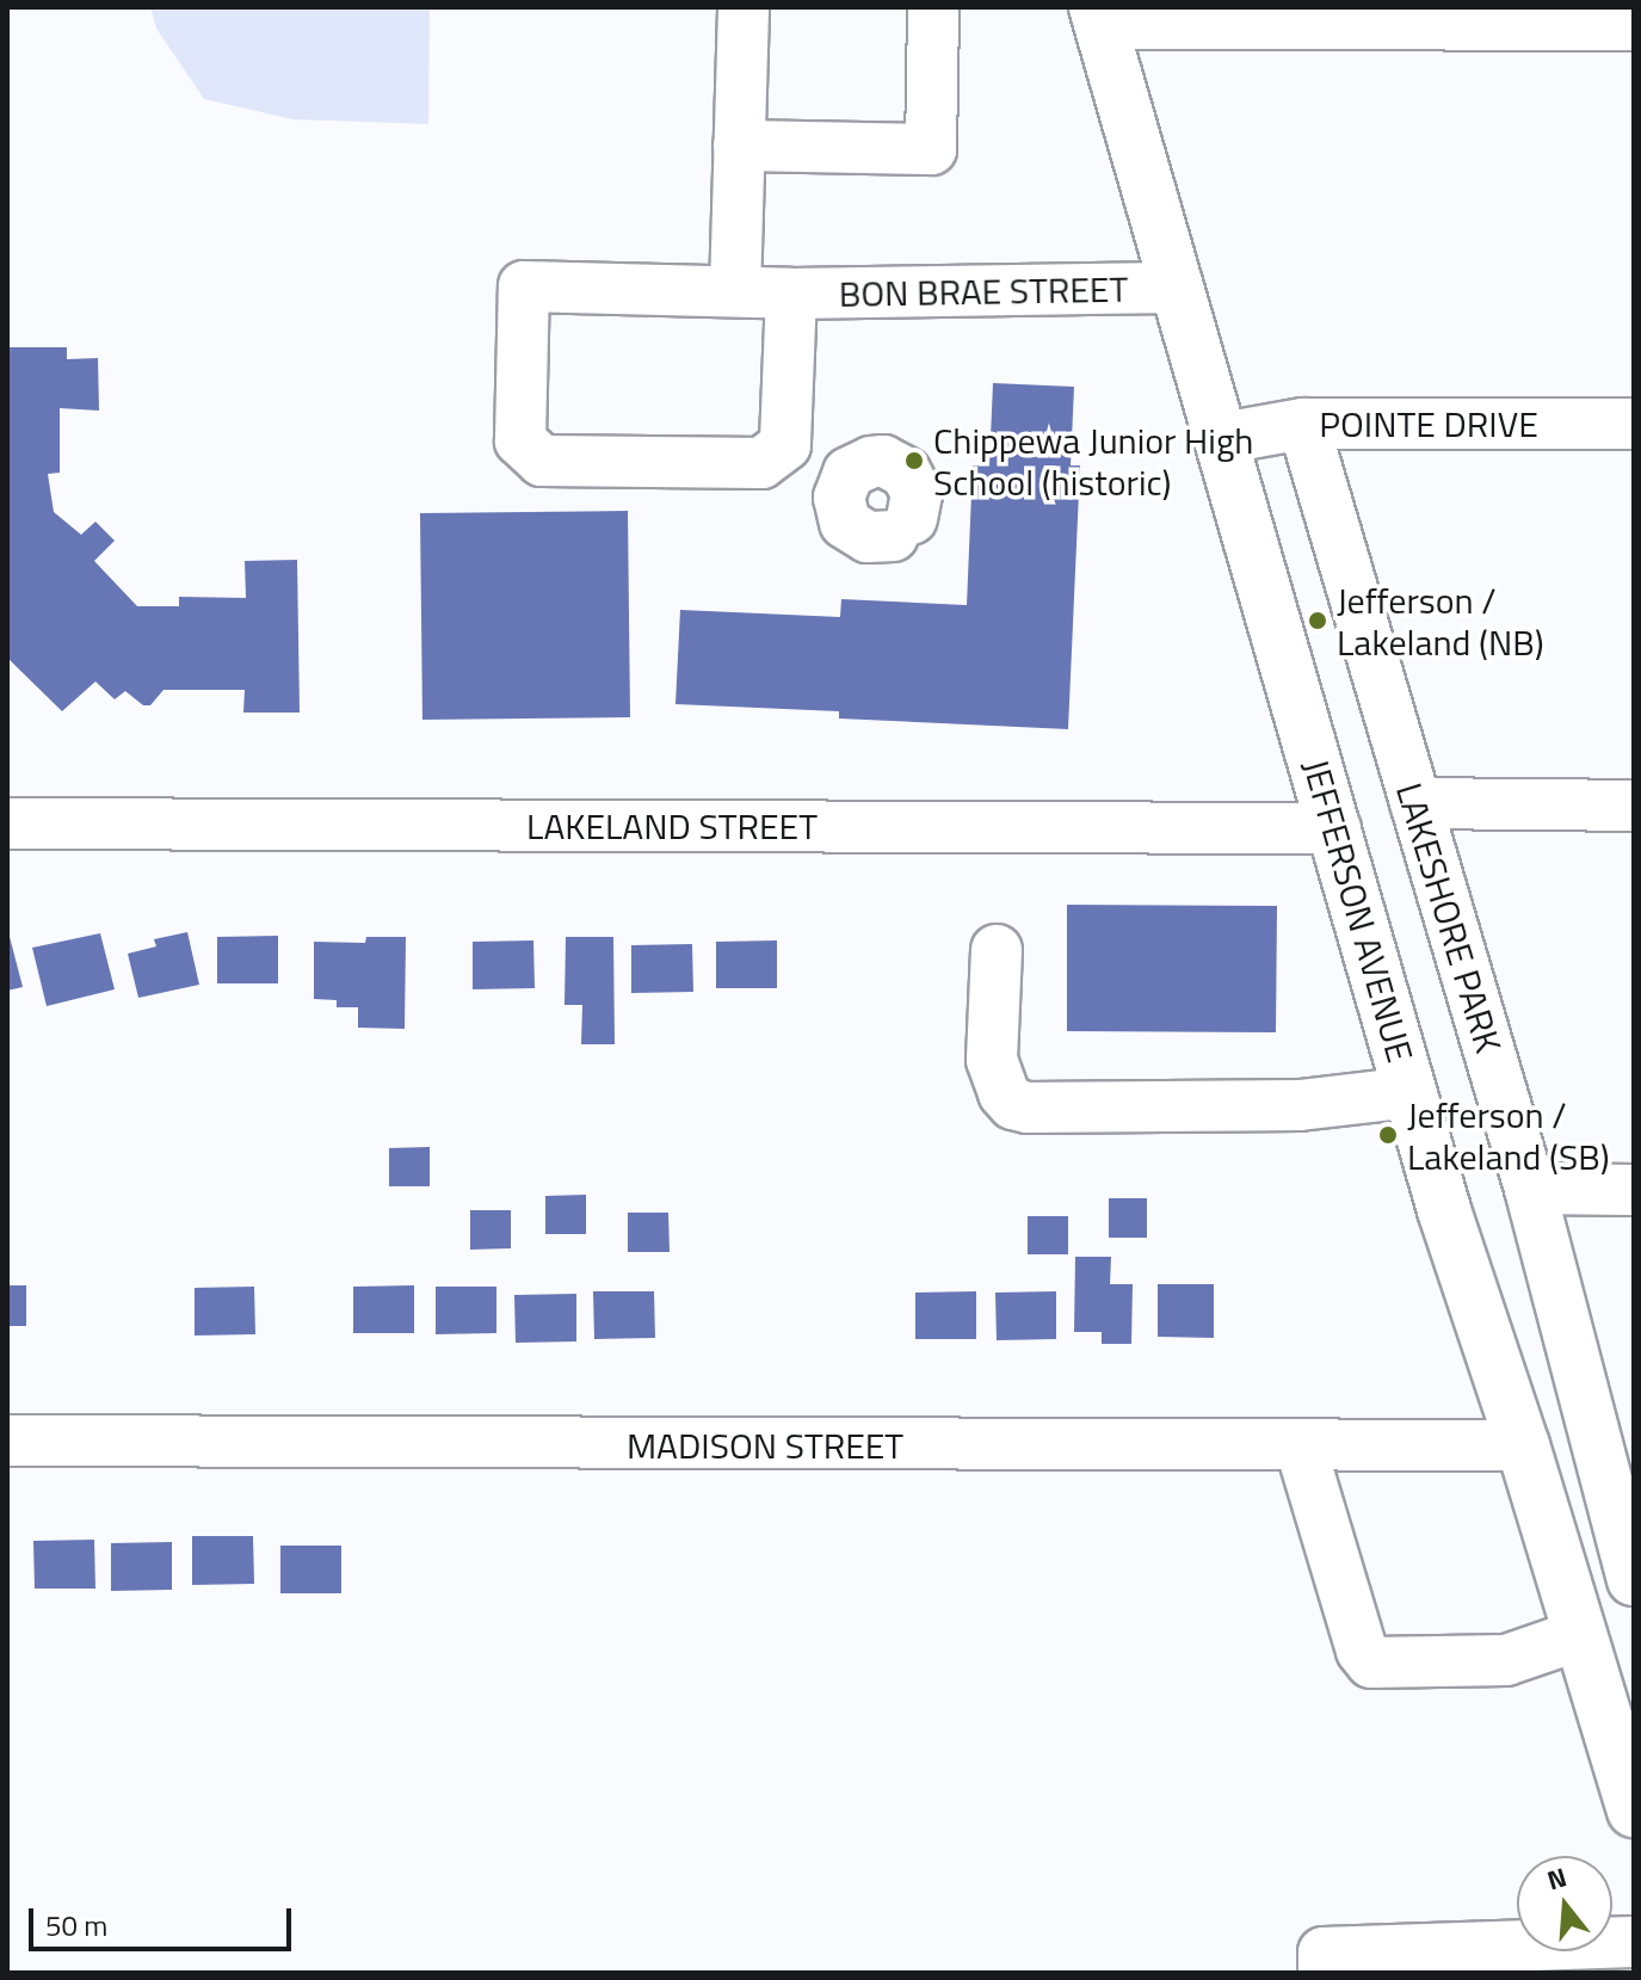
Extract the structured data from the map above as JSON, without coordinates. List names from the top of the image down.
{
  "streets": {
    "main road": ["JEFFERSON AVENUE"],
    "street": [
      "BON BRAE STREET",
      "POINTE DRIVE",
      "LAKELAND STREET",
      "LAKESHORE PARK",
      "MADISON STREET"
    ]
  },
  "crossings": [
    ["BON BRAE STREET", "JEFFERSON AVENUE"],
    ["POINTE DRIVE", "JEFFERSON AVENUE"],
    ["POINTE DRIVE", "LAKESHORE PARK"],
    ["LAKELAND STREET", "JEFFERSON AVENUE"],
    ["JEFFERSON AVENUE", "MADISON STREET"]
  ],
  "places": ["Chippewa Junior High School (historic)", "Jefferson / Lakeland (NB)", "Jefferson / Lakeland (SB)"],
  "scale_bar": "50 m",
  "north": "top"
}
